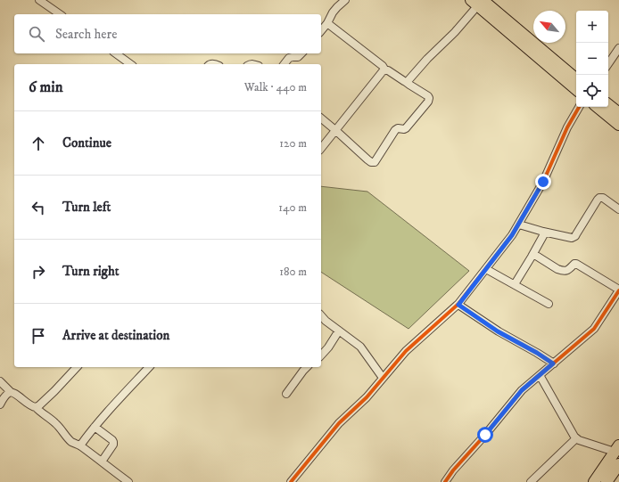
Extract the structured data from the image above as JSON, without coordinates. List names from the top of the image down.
{
  "north": "top left",
  "page": {
    "map_buttons": ["+", "−"],
    "search": "Search here",
    "heading": ["6 min", "Walk · 440 m"],
    "list": [
      ["Continue", "120 m"],
      ["Turn left", "140 m"],
      ["Turn right", "180 m"],
      "Arrive at destination"
    ]
  }
}
